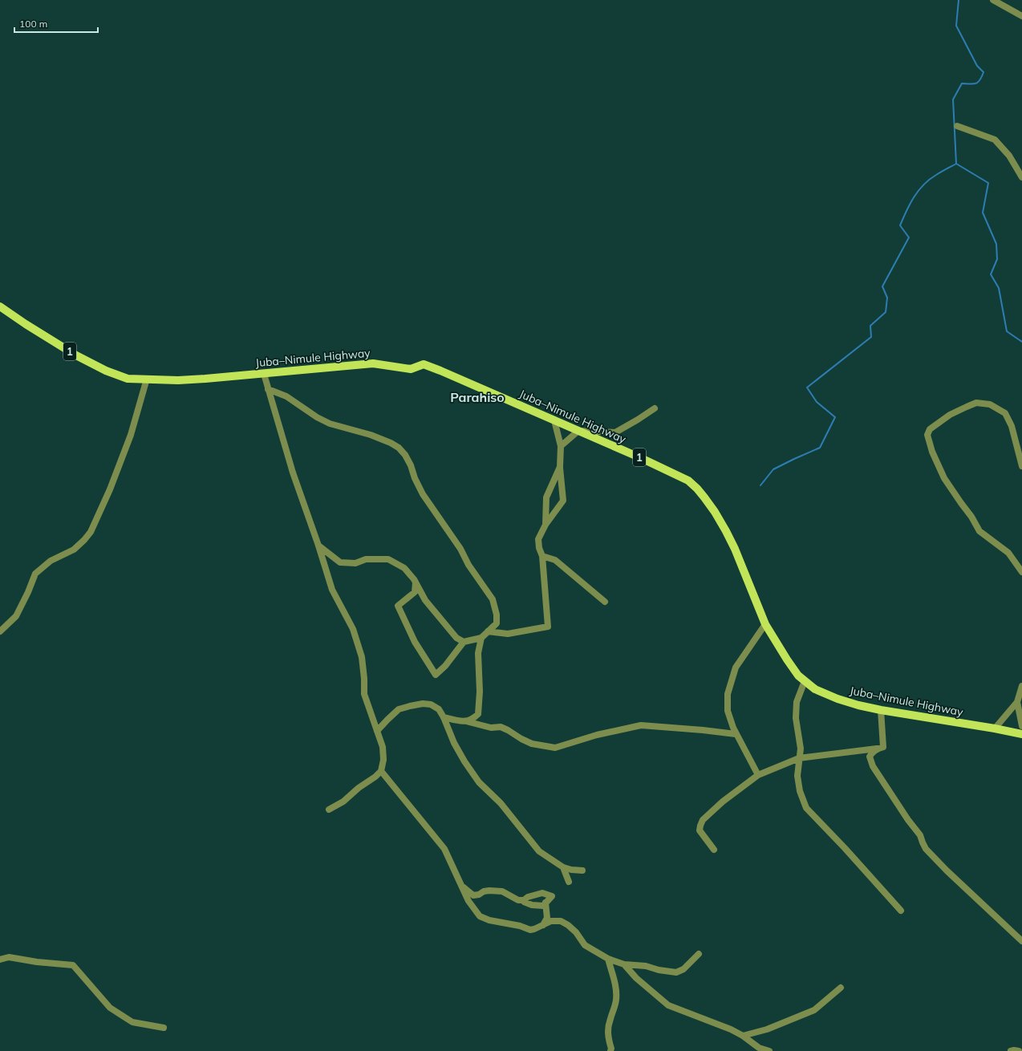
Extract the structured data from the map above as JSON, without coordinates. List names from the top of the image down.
{
  "streets": {
    "main road": ["1", "Juba–Nimule Highway"]
  },
  "crossings": [
    ["1", "Juba–Nimule Highway"]
  ],
  "districts": ["Parahiso"],
  "scale_bar": "100 m"
}
